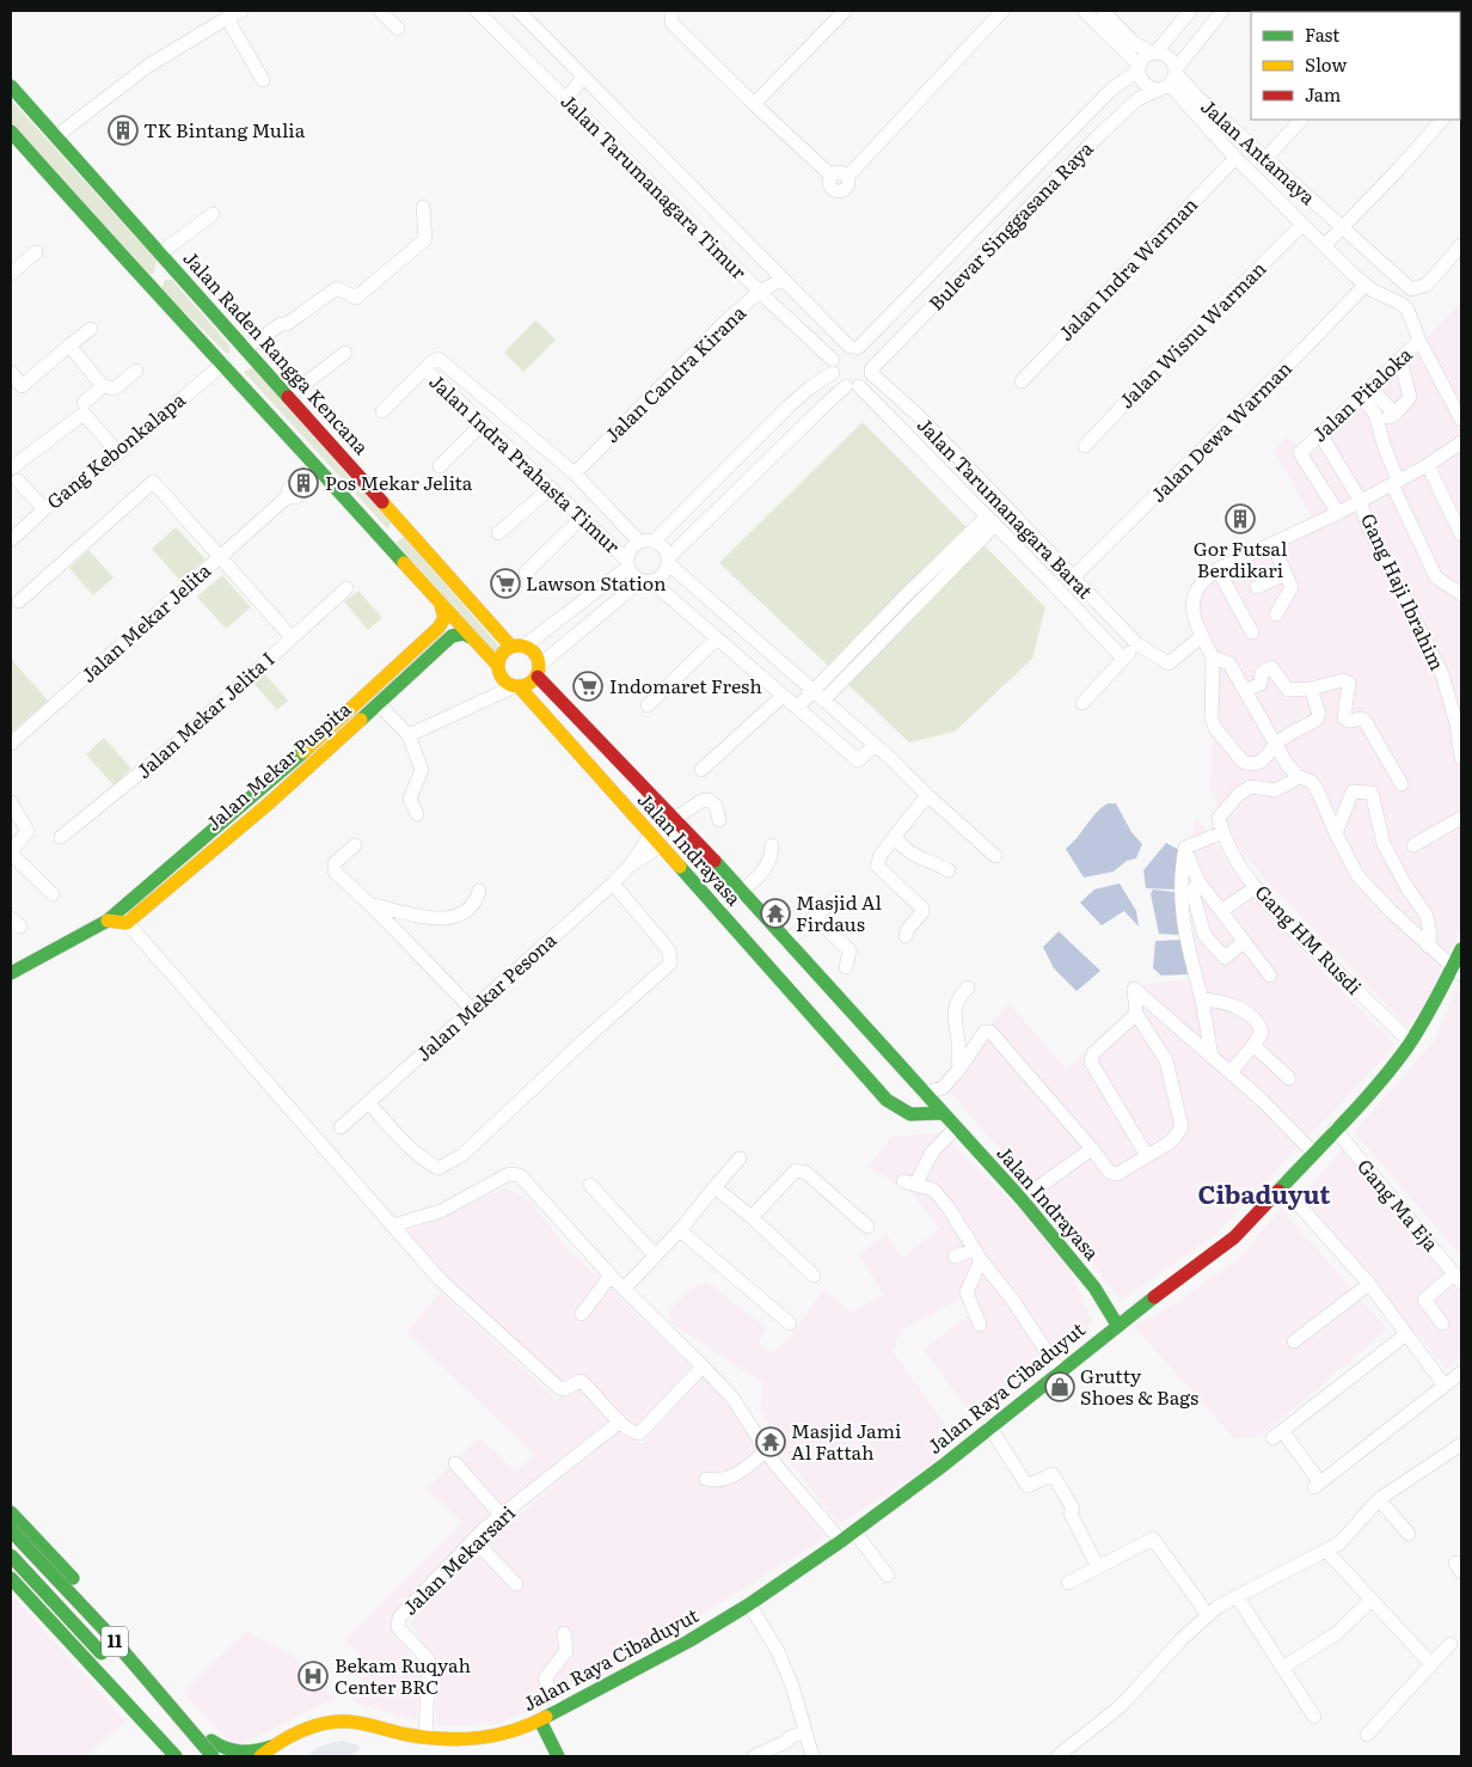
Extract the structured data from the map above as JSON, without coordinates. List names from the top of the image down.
{
  "streets": {
    "main road": [
      "Jalan Raden Rangga Kencana",
      "Jalan Mekar Puspita",
      "Jalan Indrayasa",
      "Jalan Raya Cibaduyut",
      "11"
    ],
    "street": [
      "Jalan Antamaya",
      "Jalan Tarumanagara Timur",
      "Bulevar Singgasana Raya",
      "Jalan Indra Warman",
      "Jalan Wisnu Warman",
      "Jalan Candra Kirana",
      "Jalan Pitaloka",
      "Jalan Dewa Warman",
      "Gang Kebonkalapa",
      "Jalan Indra Prahasta Timur",
      "Jalan Tarumanagara Barat",
      "Gang Haji Ibrahim",
      "Jalan Mekar Jelita",
      "Jalan Mekar Jelita I",
      "Gang HM Rusdi",
      "Jalan Mekar Pesona",
      "Gang Ma Eja",
      "Jalan Mekarsari"
    ]
  },
  "crossings": [
    ["Jalan Antamaya", "Bulevar Singgasana Raya"],
    ["Jalan Antamaya", "Jalan Indra Warman"],
    ["Jalan Antamaya", "Jalan Wisnu Warman"],
    ["Jalan Antamaya", "Jalan Pitaloka"],
    ["Jalan Antamaya", "Jalan Dewa Warman"],
    ["Jalan Tarumanagara Timur", "Bulevar Singgasana Raya"],
    ["Jalan Tarumanagara Timur", "Jalan Candra Kirana"],
    ["Jalan Tarumanagara Timur", "Jalan Tarumanagara Barat"],
    ["Bulevar Singgasana Raya", "Jalan Tarumanagara Barat"],
    ["Jalan Raden Rangga Kencana", "Jalan Indrayasa"],
    ["Jalan Candra Kirana", "Jalan Indra Prahasta Timur"],
    ["Jalan Pitaloka", "Gang Haji Ibrahim"],
    ["Jalan Dewa Warman", "Jalan Tarumanagara Barat"],
    ["Jalan Indrayasa", "Jalan Mekar Pesona"],
    ["Jalan Indrayasa", "Jalan Raya Cibaduyut"],
    ["Gang HM Rusdi", "Jalan Raya Cibaduyut"],
    ["Gang Ma Eja", "Jalan Raya Cibaduyut"],
    ["Jalan Raya Cibaduyut", "Jalan Mekarsari"],
    ["Jalan Raya Cibaduyut", "11"]
  ],
  "districts": ["Cibaduyut"],
  "places": {
    "building": ["TK Bintang Mulia", "Pos Mekar Jelita", "Gor Futsal Berdikari"],
    "supermarket": ["Lawson Station", "Indomaret Fresh"],
    "temple": ["Masjid Al Firdaus", "Masjid Jami Al Fattah"],
    "shop": ["Grutty Shoes & Bags"],
    "hospital": ["Bekam Ruqyah Center BRC"]
  },
  "legend": ["Fast", "Slow", "Jam"]
}
